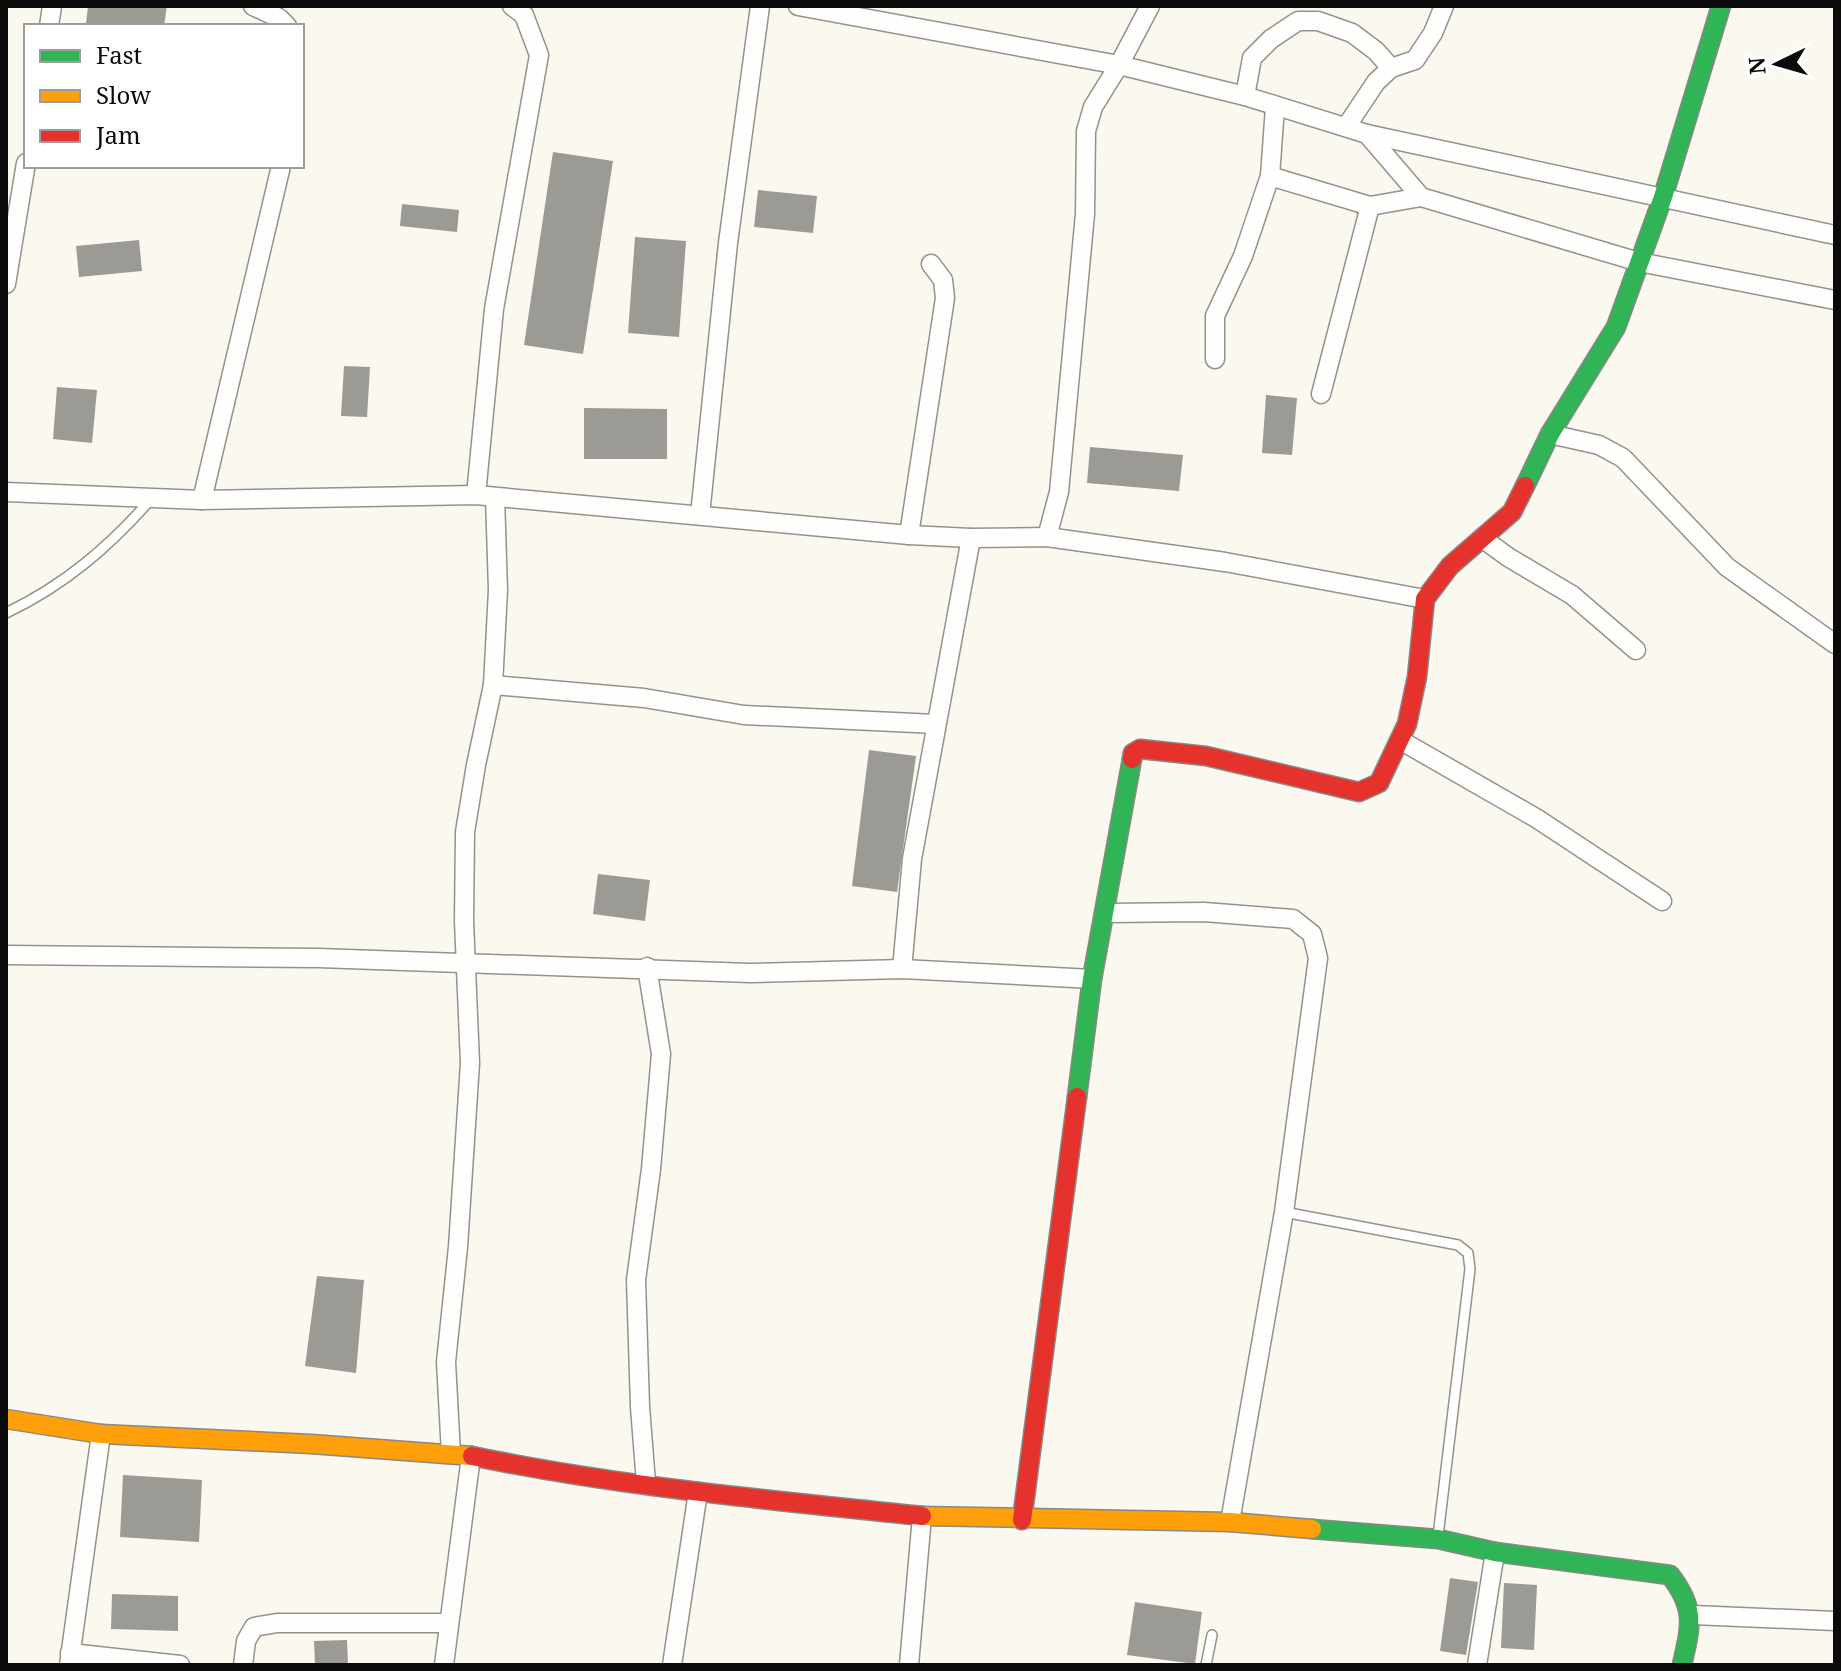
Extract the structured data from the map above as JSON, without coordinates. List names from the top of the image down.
{
  "legend": ["Fast", "Slow", "Jam"],
  "north": "left"
}
